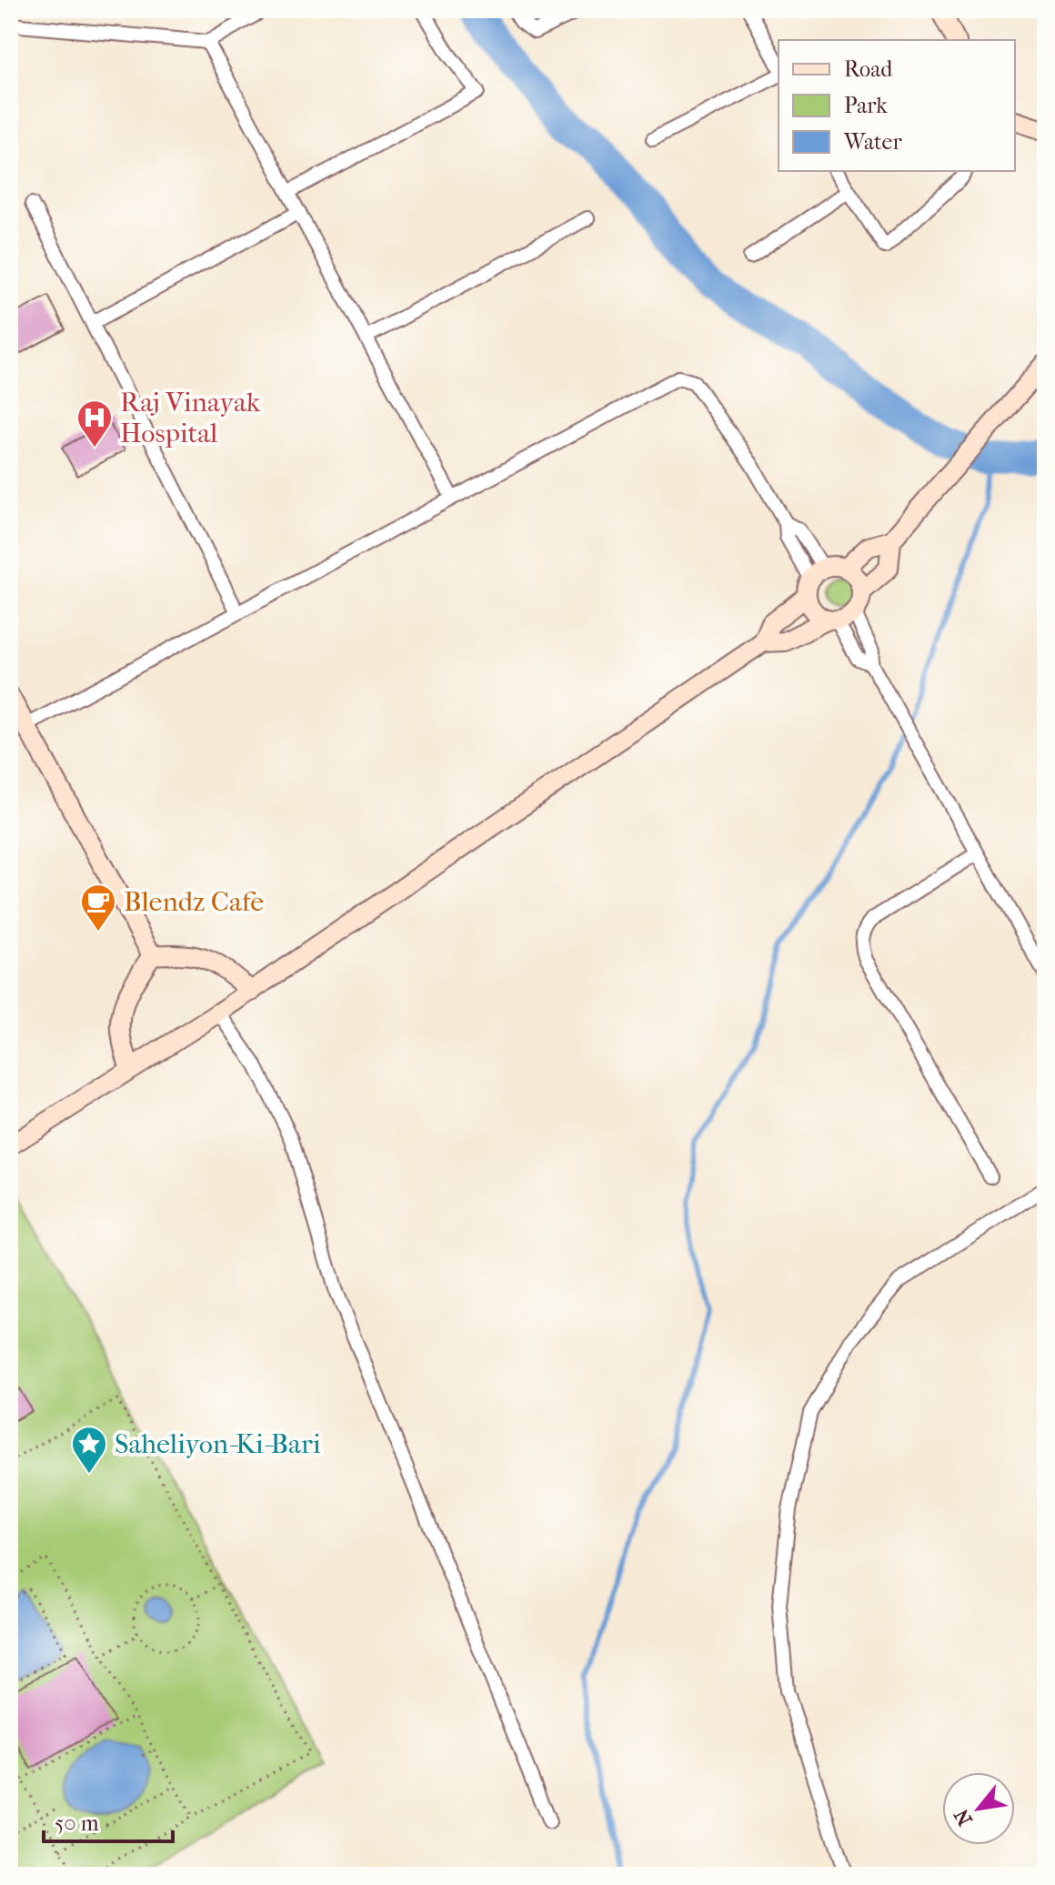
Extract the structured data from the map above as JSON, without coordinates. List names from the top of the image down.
{
  "places": {
    "hospital": ["Raj Vinayak Hospital"],
    "cafe": ["Blendz Cafe"],
    "place": ["Saheliyon-Ki-Bari"]
  },
  "legend": ["Road", "Park", "Water"],
  "scale_bar": "50 m",
  "north": "bottom left"
}
